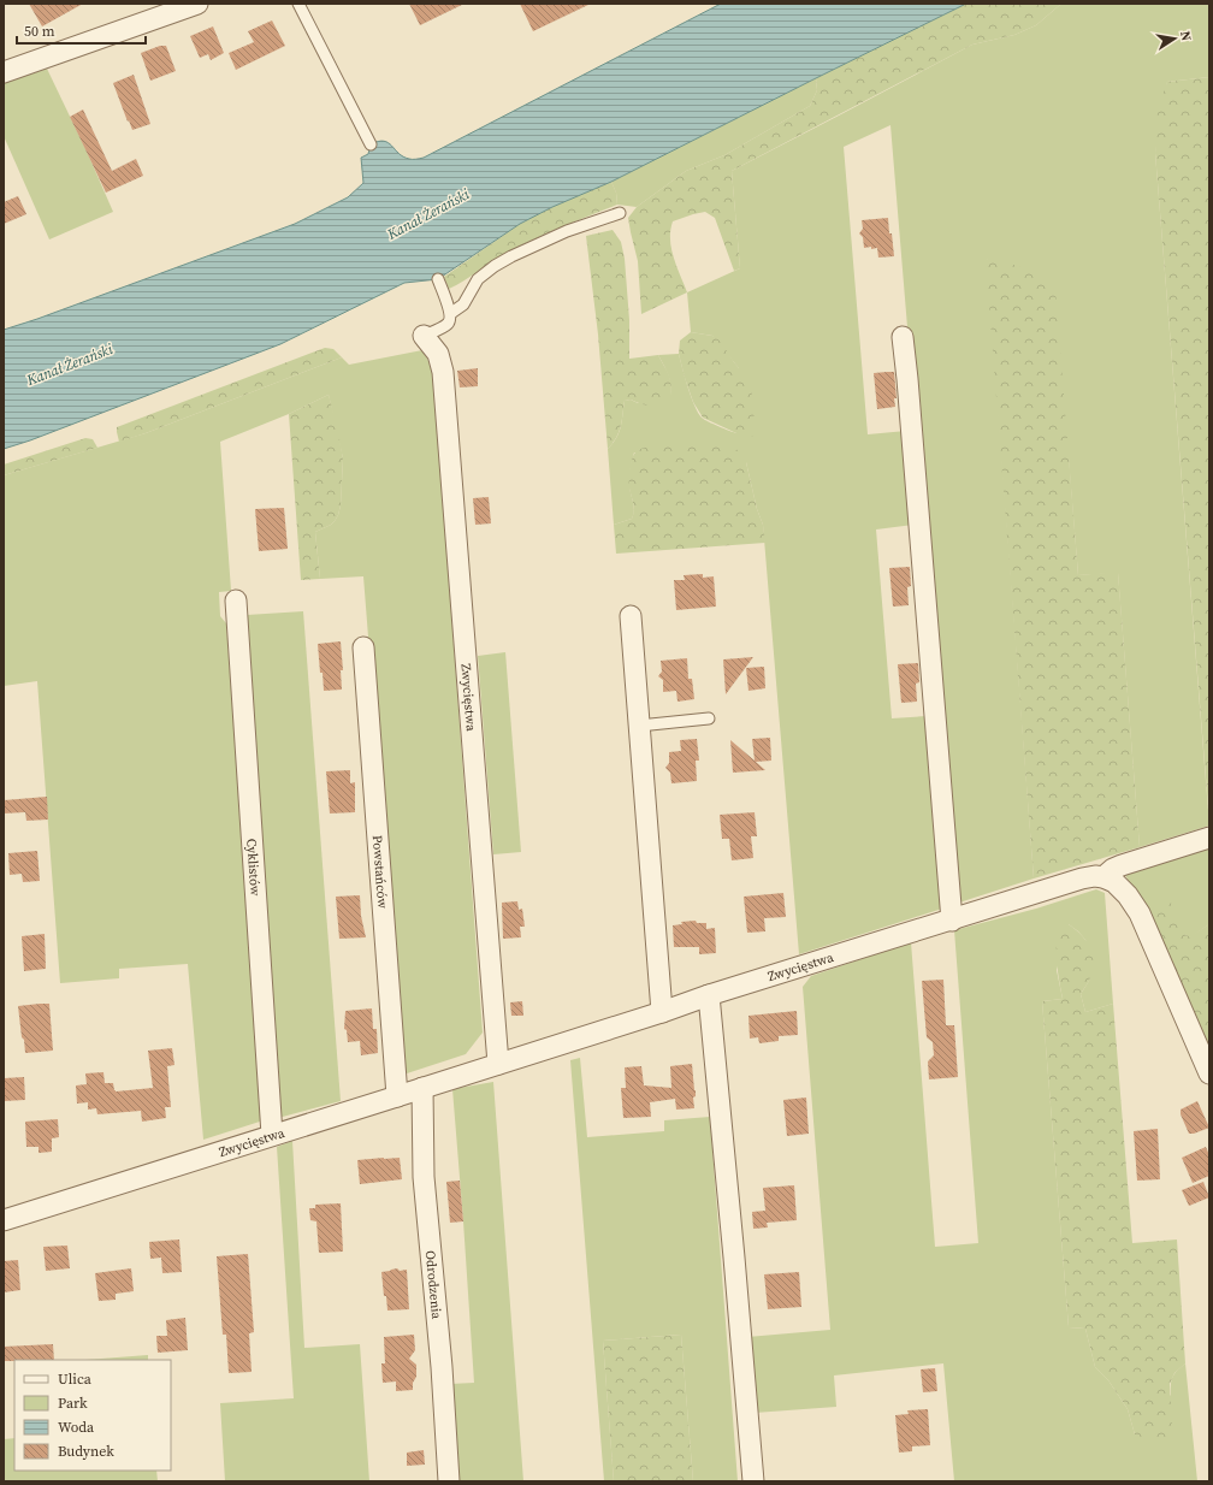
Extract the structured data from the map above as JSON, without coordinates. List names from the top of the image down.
{
  "streets": {
    "street": [
      "Zwycięstwa",
      "Cyklistów",
      "Powstańców",
      "Odrodzenia"
    ]
  },
  "crossings": [
    ["Zwycięstwa", "Cyklistów"],
    ["Zwycięstwa", "Powstańców"],
    ["Zwycięstwa", "Odrodzenia"]
  ],
  "water": ["Kanał Żerański"],
  "legend": [
    "Ulica",
    "Park",
    "Woda",
    "Budynek"
  ],
  "scale_bar": "50 m",
  "north": "right"
}
